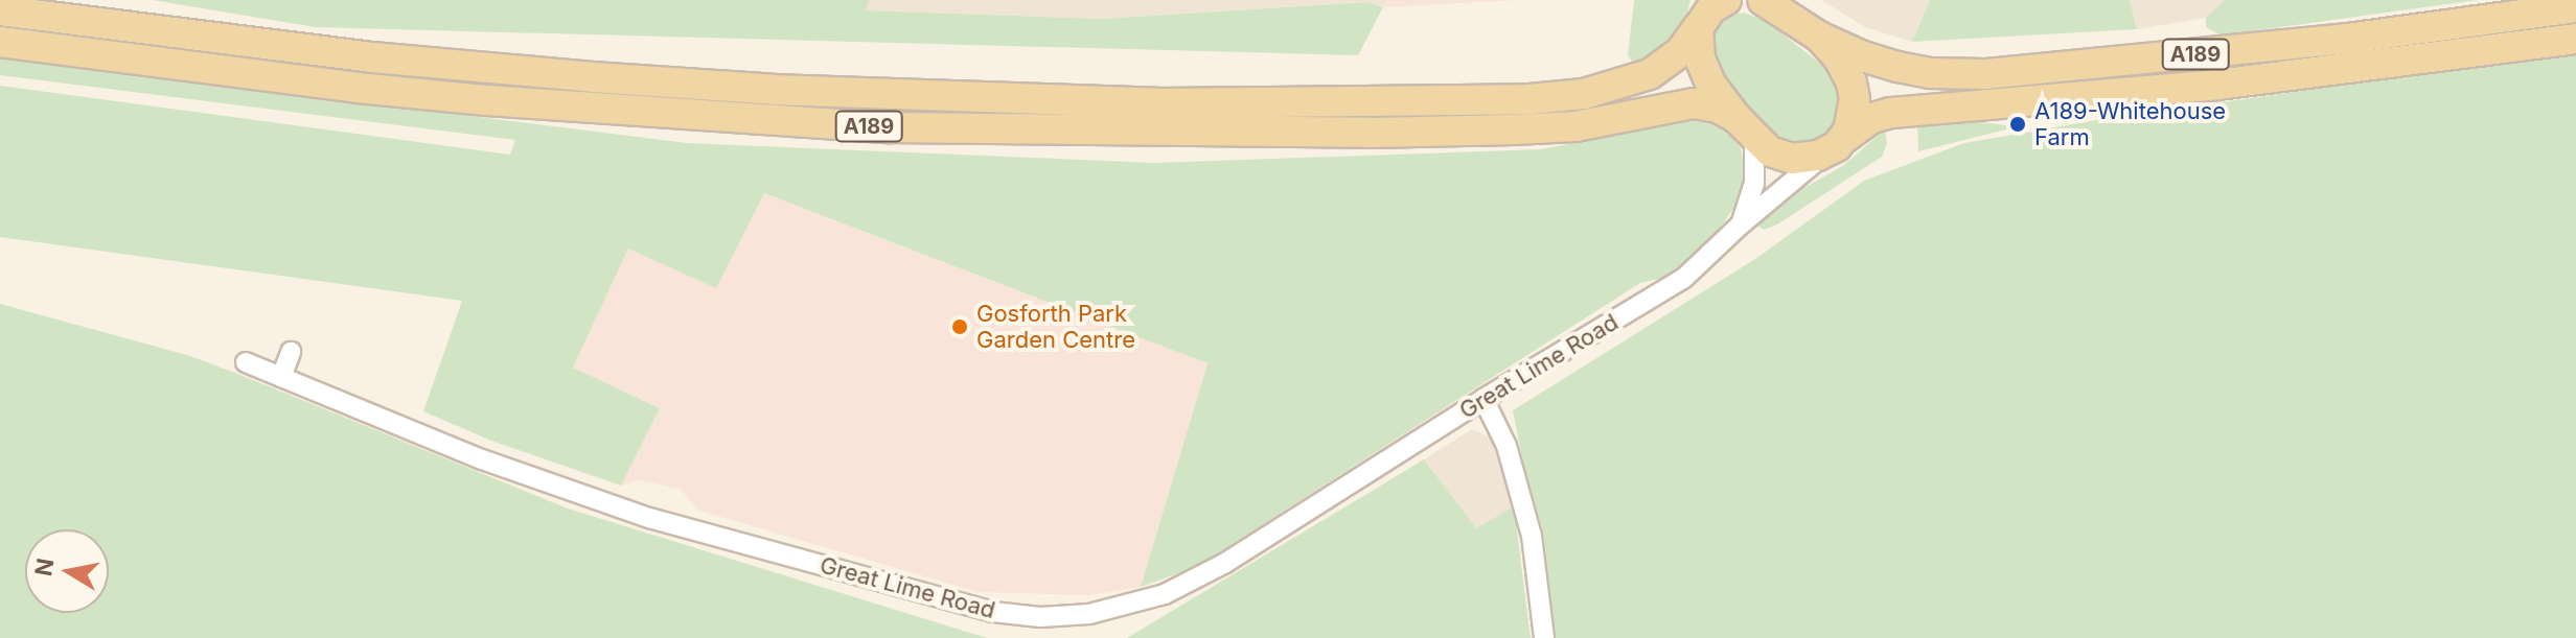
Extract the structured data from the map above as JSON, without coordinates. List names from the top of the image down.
{
  "streets": {
    "main road": ["A189"],
    "street": ["Great Lime Road"]
  },
  "crossings": [
    ["A189", "Great Lime Road"]
  ],
  "places": ["A189-Whitehouse Farm", "Gosforth Park Garden Centre"],
  "north": "left"
}
